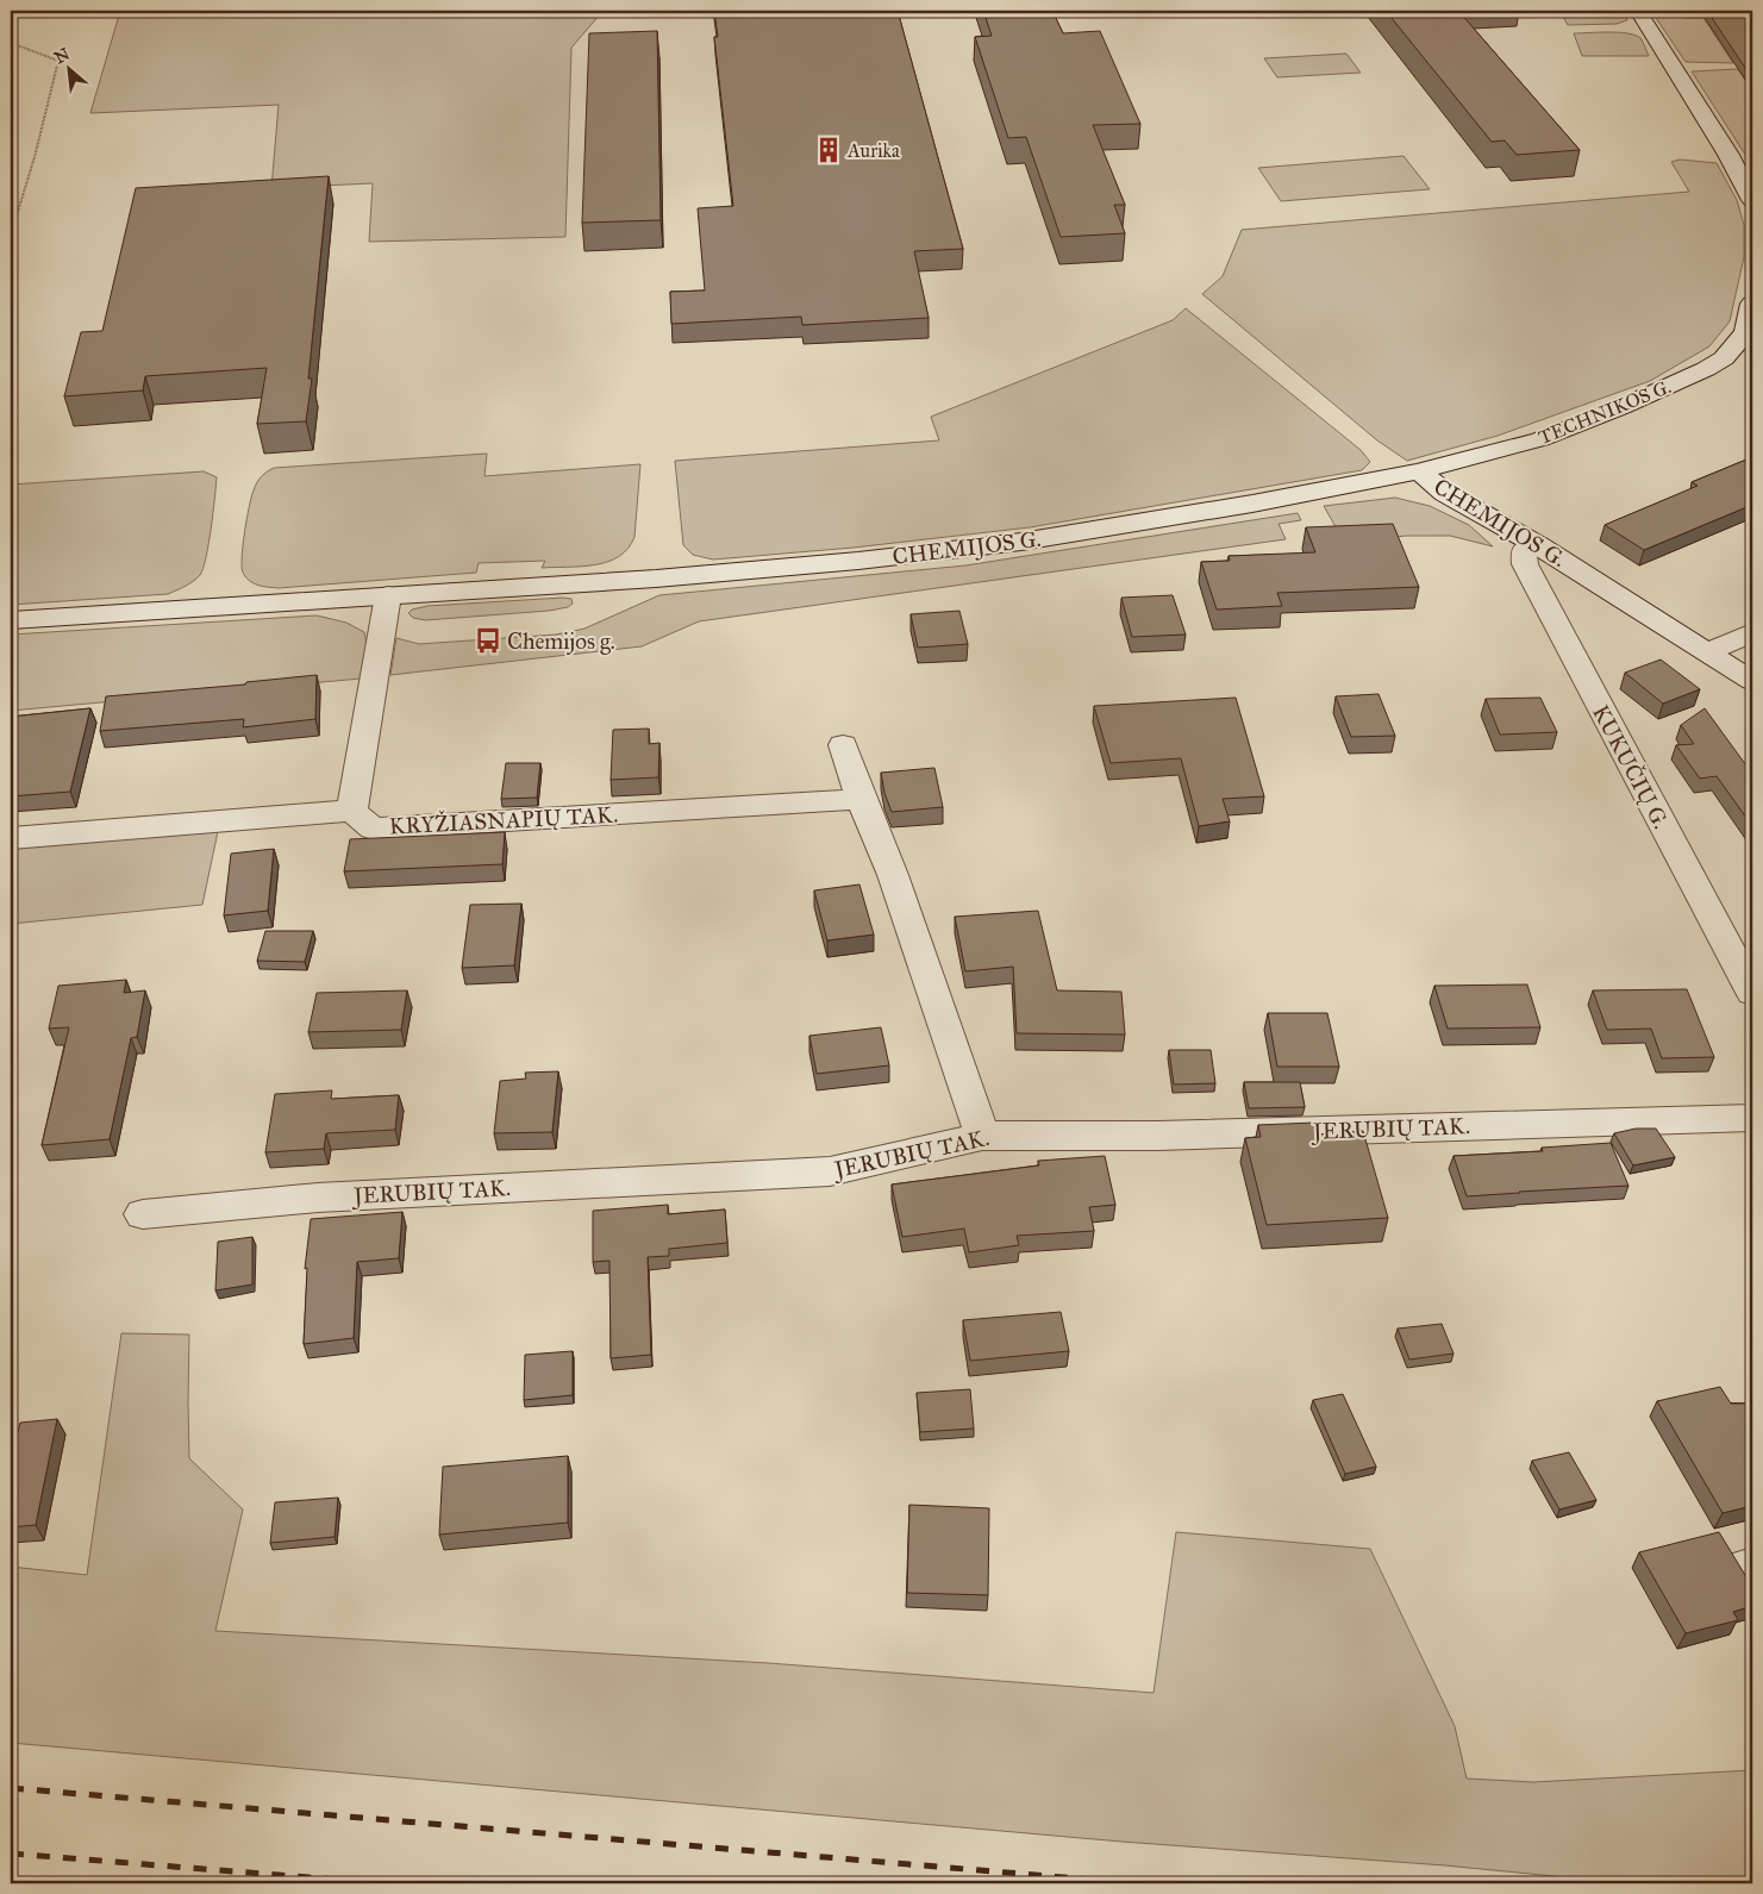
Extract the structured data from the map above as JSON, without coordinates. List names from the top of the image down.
{
  "streets": {
    "street": [
      "TECHNIKOS G.",
      "CHEMIJOS G.",
      "KUKUČIŲ G.",
      "KRYŽIASNAPIŲ TAK.",
      "JERUBIŲ TAK."
    ]
  },
  "crossings": [
    ["TECHNIKOS G.", "CHEMIJOS G."],
    ["CHEMIJOS G.", "KUKUČIŲ G."]
  ],
  "places": {
    "building": ["Aurika"],
    "bus stop": ["Chemijos g."]
  },
  "north": "top left"
}
